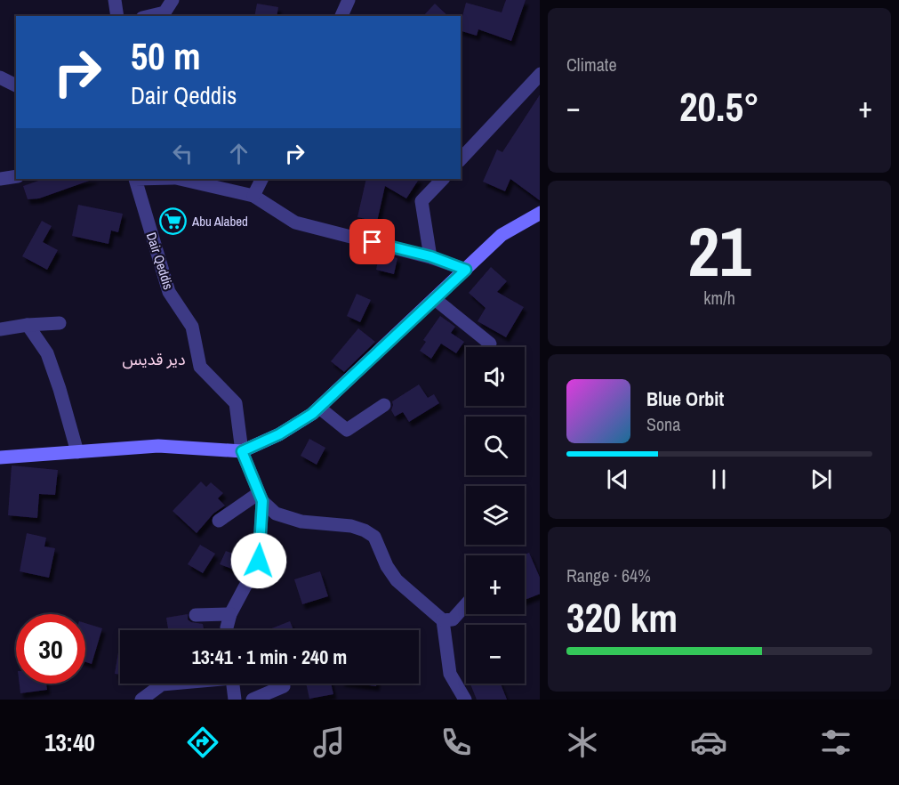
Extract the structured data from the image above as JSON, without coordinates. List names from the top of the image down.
{
  "streets": {
    "street": ["Dair Qeddis"]
  },
  "districts": ["دير قديس"],
  "places": {
    "supermarket": ["Abu Alabed"]
  },
  "page": {
    "tile": [
      "Climate",
      ["21", "km/h"],
      ["Range · 64%", "320 km"]
    ],
    "turn": ["50 m", "Dair Qeddis"],
    "heat": ["−", "20.5°", "+"],
    "map_buttons": ["+", "−"],
    "song": ["Blue Orbit", "Sona"],
    "limit": "30",
    "trip": "13:41 · 1 min · 240 m",
    "tabs": "13:40"
  }
}
